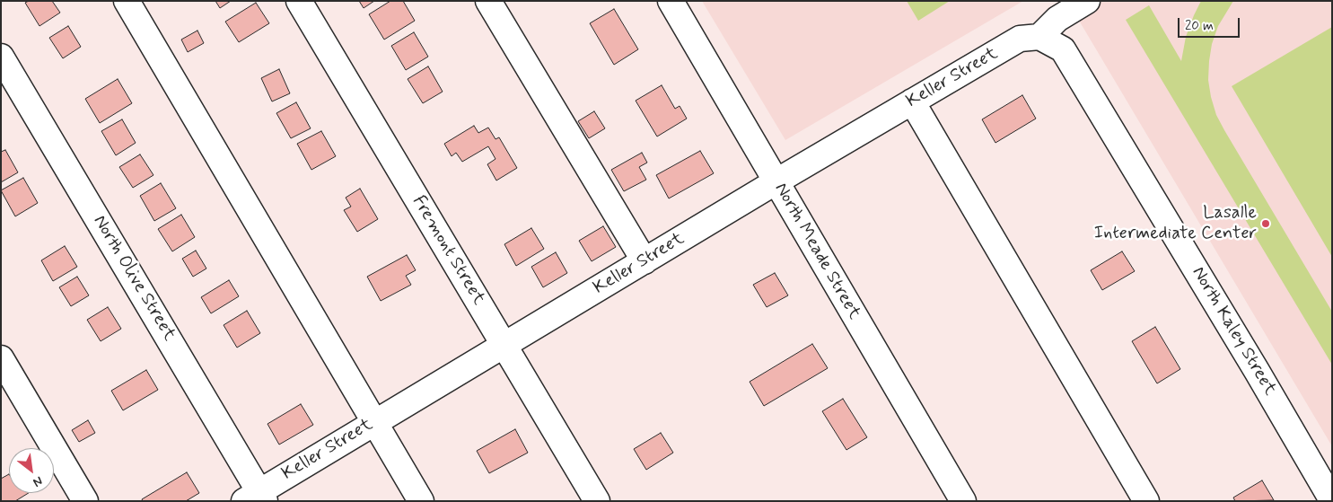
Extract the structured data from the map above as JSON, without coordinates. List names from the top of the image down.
{
  "streets": {
    "street": [
      "Keller Street",
      "Fremont Street",
      "North Meade Street",
      "North Olive Street",
      "North Kaley Street"
    ]
  },
  "crossings": [
    ["Keller Street", "Fremont Street"],
    ["Keller Street", "North Meade Street"],
    ["Keller Street", "North Olive Street"],
    ["Keller Street", "North Kaley Street"]
  ],
  "places": ["Lasalle Intermediate Center"],
  "scale_bar": "20 m",
  "north": "bottom right"
}
